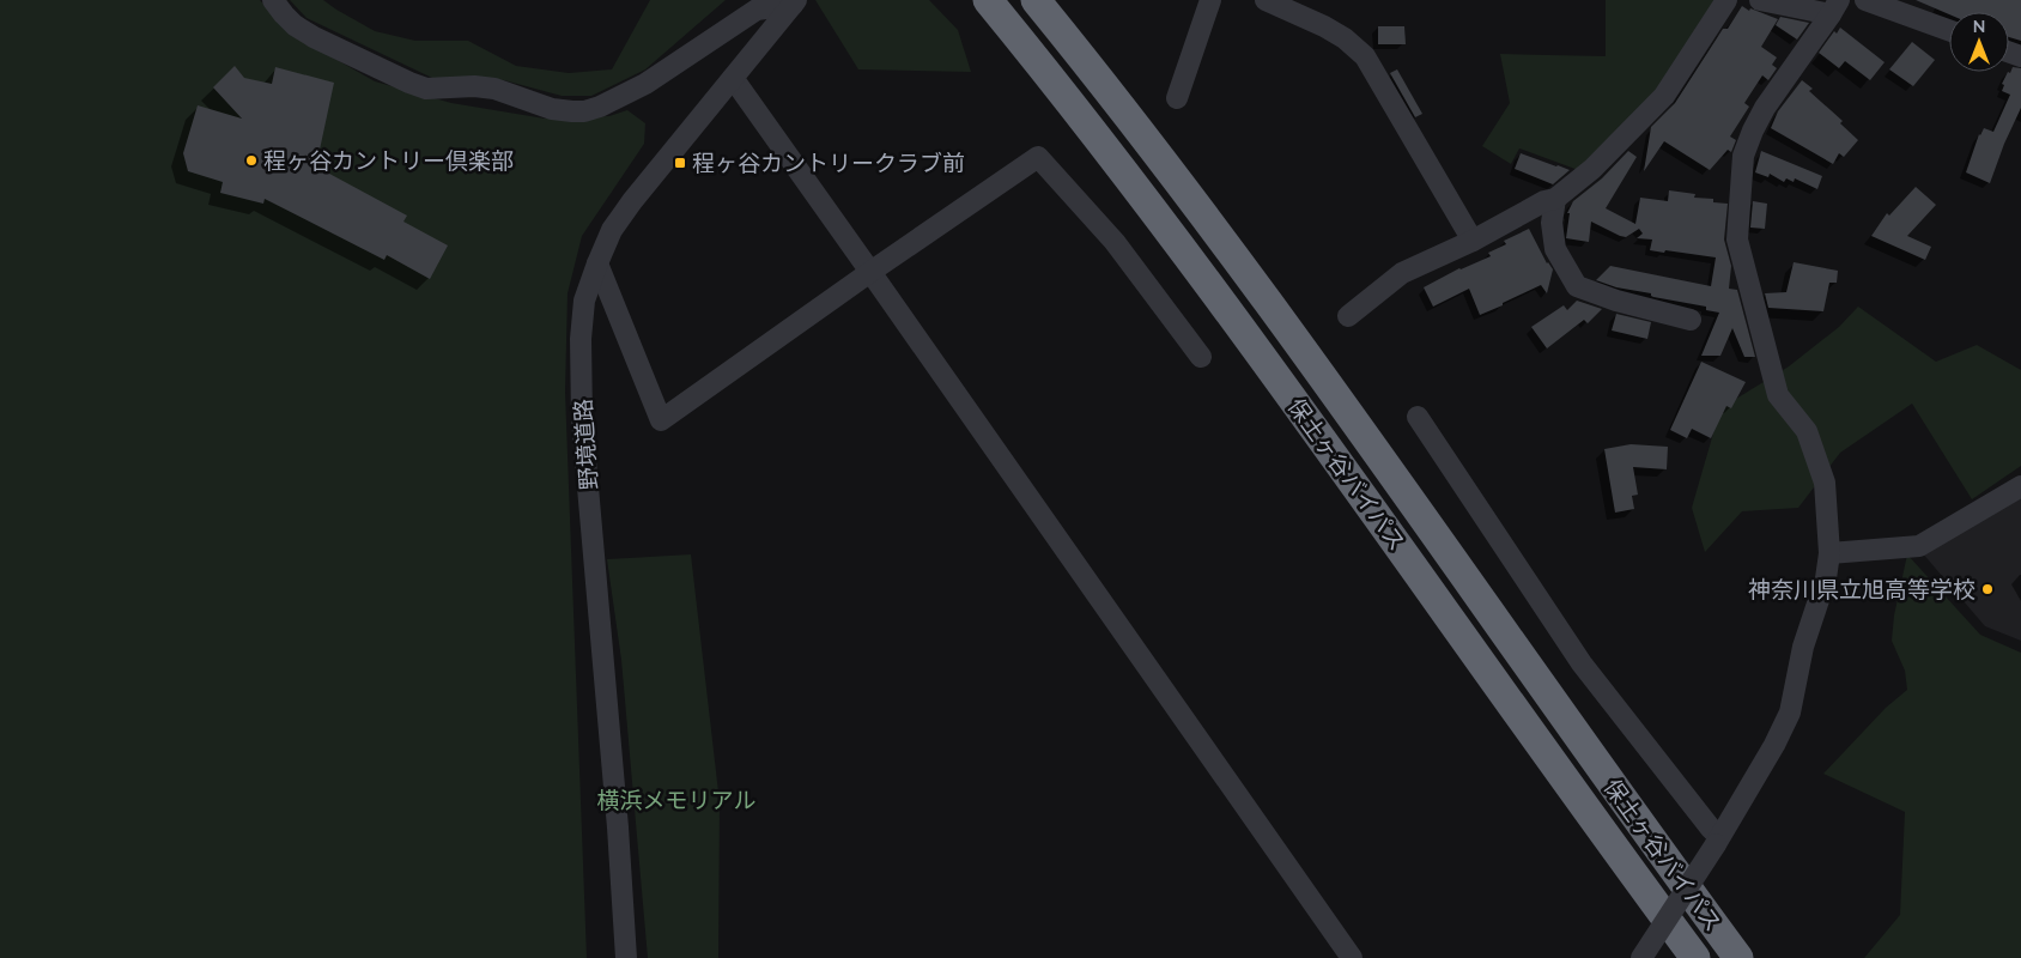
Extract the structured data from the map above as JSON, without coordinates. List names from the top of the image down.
{
  "streets": {
    "highway": ["保土ヶ谷バイパス"],
    "street": ["野境道路"]
  },
  "parks": ["横浜メモリアル"],
  "places": {
    "other": ["程ヶ谷カントリー倶楽部", "神奈川県立旭高等学校"],
    "transit": ["程ヶ谷カントリークラブ前"]
  },
  "north": "top"
}
